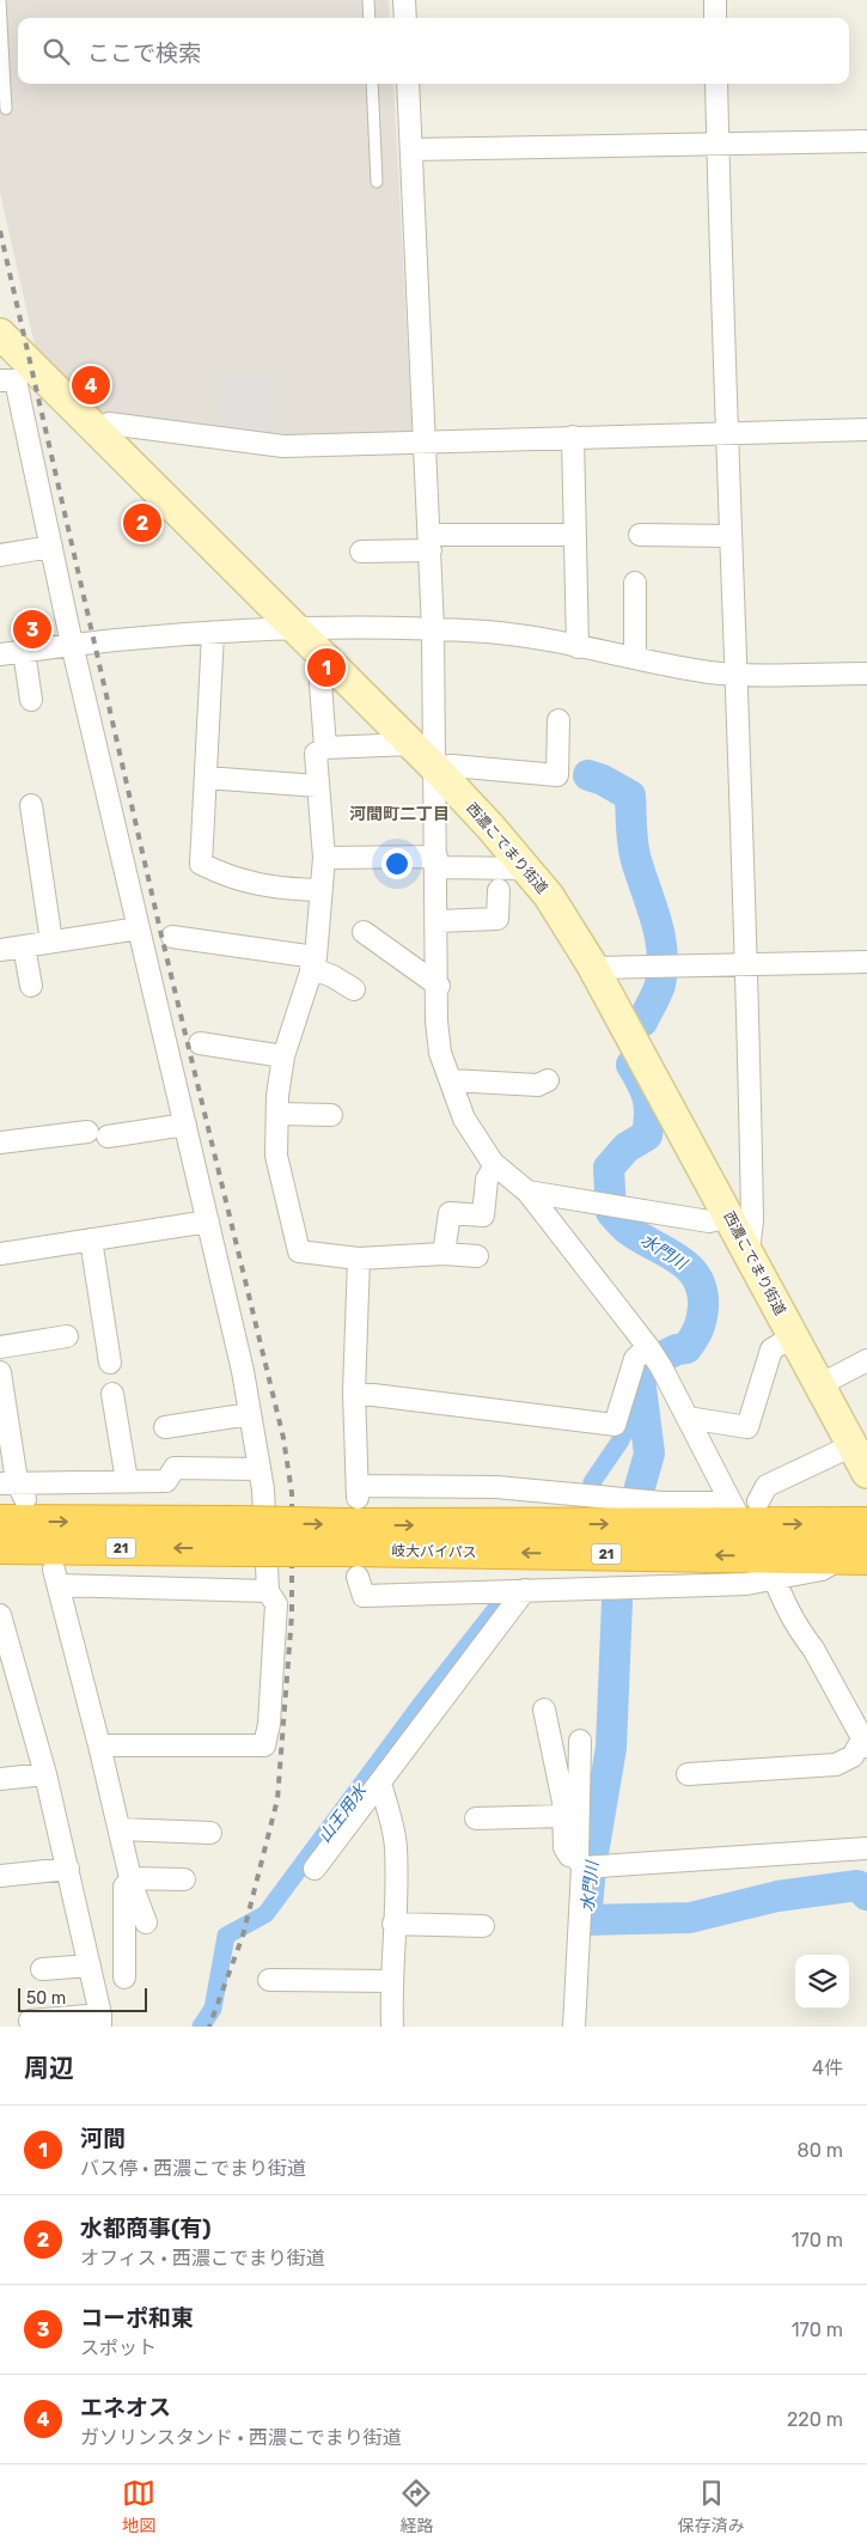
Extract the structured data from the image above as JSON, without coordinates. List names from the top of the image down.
{
  "streets": {
    "highway": ["21", "岐大バイパス"],
    "street": ["西濃こでまり街道"]
  },
  "districts": ["河間町二丁目"],
  "water": ["水門川", "山王用水"],
  "scale_bar": "50 m",
  "page": {
    "search": "ここで検索",
    "pins": [
      "4",
      "2",
      "3",
      "1"
    ],
    "scale": "50 m",
    "heading": ["周辺", "4件"],
    "list": [
      {
        "mark": "1",
        "name": "河間",
        "note": "バス停 · 西濃こでまり街道",
        "value": "80 m"
      },
      {
        "mark": "2",
        "name": "水都商事(有)",
        "note": "オフィス · 西濃こでまり街道",
        "value": "170 m"
      },
      {
        "mark": "3",
        "name": "コーポ和東",
        "note": "スポット",
        "value": "170 m"
      },
      {
        "mark": "4",
        "name": "エネオス",
        "note": "ガソリンスタンド · 西濃こでまり街道",
        "value": "220 m"
      }
    ],
    "nav": ["地図", "経路", "保存済み"]
  }
}
